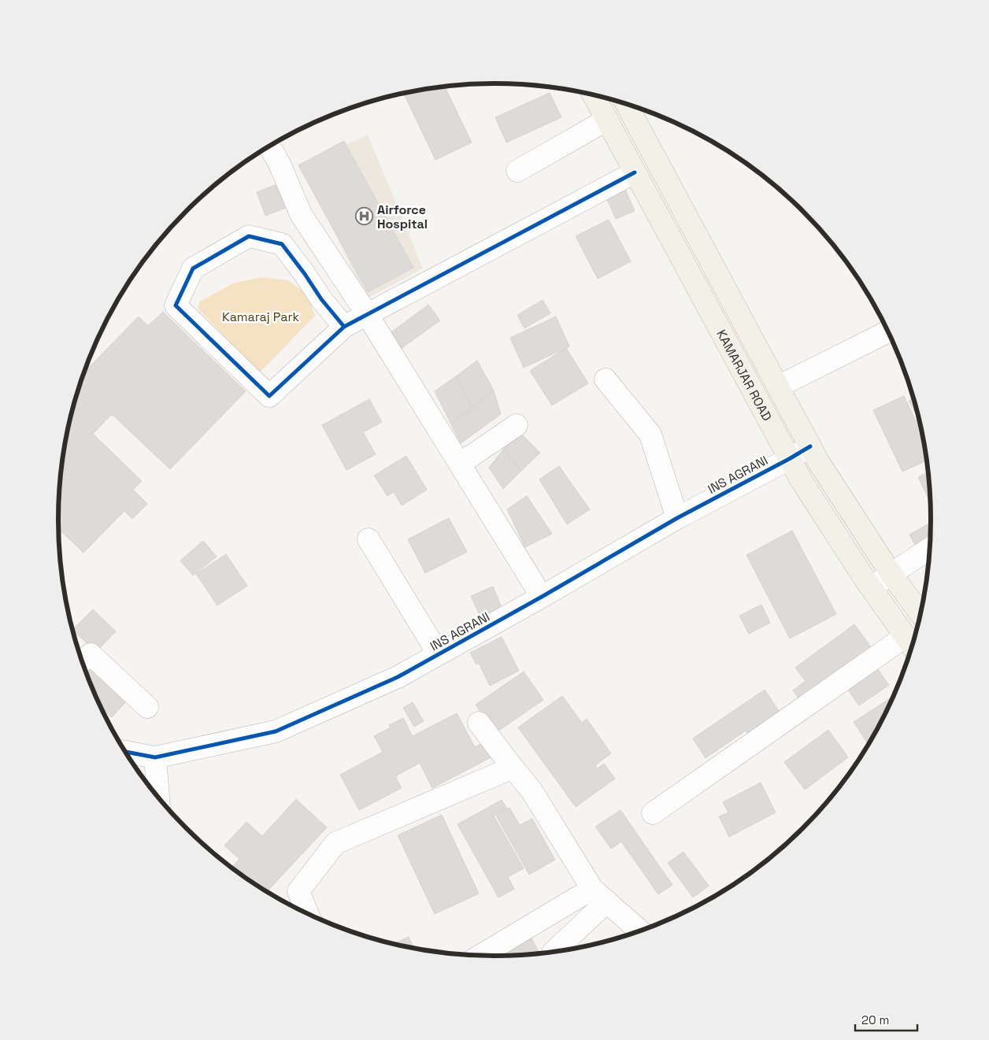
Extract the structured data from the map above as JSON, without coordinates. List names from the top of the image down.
{
  "streets": {
    "main road": ["KAMARJAR ROAD"],
    "street": ["INS AGRANI"]
  },
  "crossings": [
    ["KAMARJAR ROAD", "INS AGRANI"]
  ],
  "parks": ["Kamaraj Park"],
  "places": {
    "hospital": ["Airforce Hospital"]
  },
  "scale_bar": "20 m"
}
